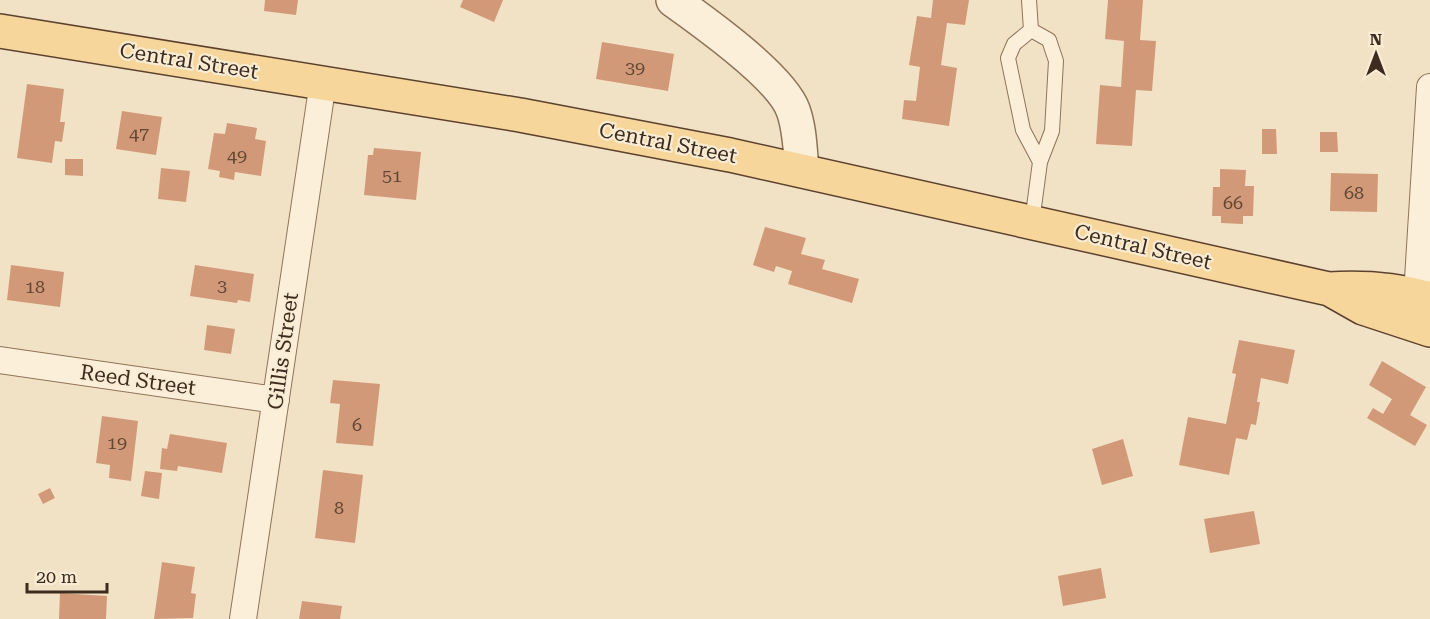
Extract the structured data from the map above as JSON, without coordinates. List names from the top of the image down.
{
  "streets": {
    "main road": ["Central Street"],
    "street": ["Gillis Street", "Reed Street"]
  },
  "crossings": [
    ["Central Street", "Gillis Street"],
    ["Gillis Street", "Reed Street"]
  ],
  "house_numbers": [
    "39",
    "47",
    "49",
    "51",
    "68",
    "66",
    "3",
    "18",
    "6",
    "19",
    "8"
  ],
  "scale_bar": "20 m",
  "north": "top"
}
